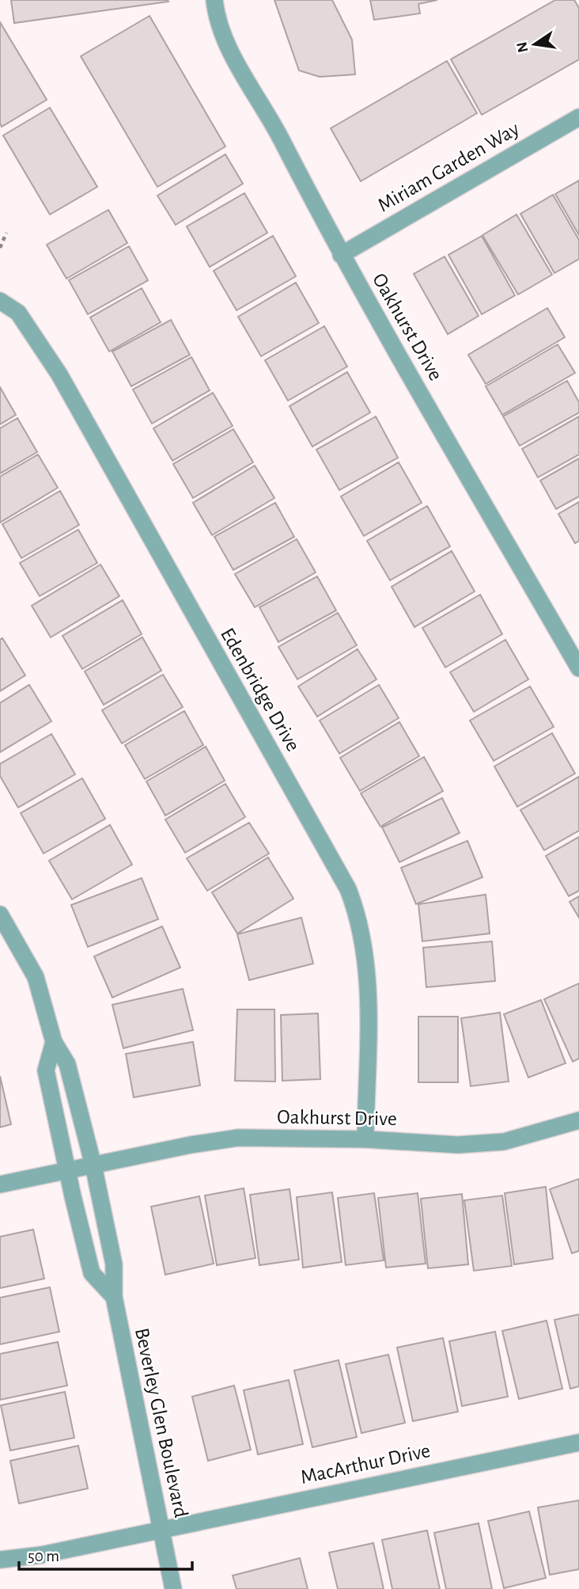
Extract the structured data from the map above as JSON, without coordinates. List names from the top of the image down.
{
  "streets": {
    "street": [
      "Miriam Garden Way",
      "Oakhurst Drive",
      "Edenbridge Drive",
      "Beverley Glen Boulevard",
      "MacArthur Drive"
    ]
  },
  "crossings": [
    ["Miriam Garden Way", "Oakhurst Drive"],
    ["Oakhurst Drive", "Edenbridge Drive"],
    ["Oakhurst Drive", "Beverley Glen Boulevard"],
    ["Beverley Glen Boulevard", "MacArthur Drive"]
  ],
  "scale_bar": "50 m",
  "north": "left"
}
